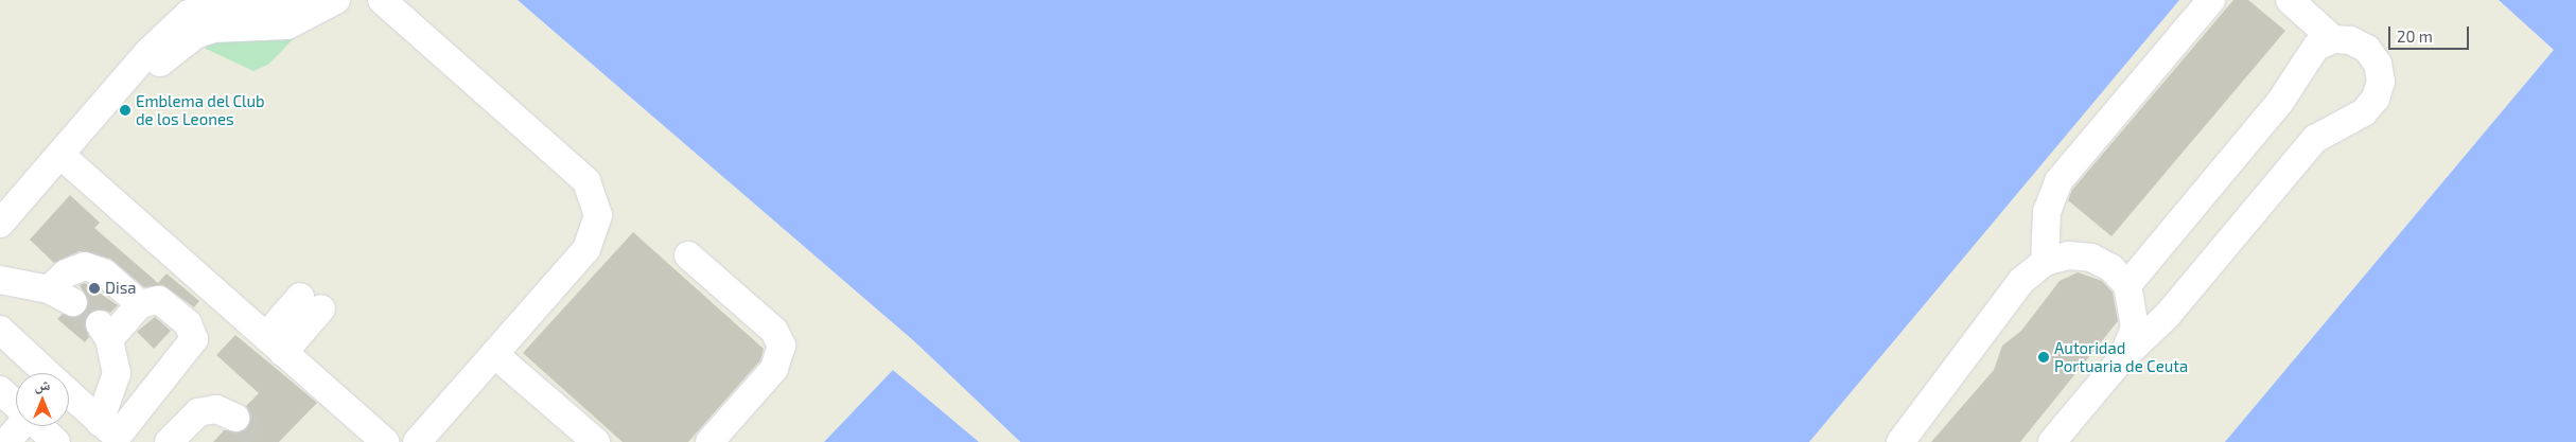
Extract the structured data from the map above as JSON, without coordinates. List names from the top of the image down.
{
  "places": ["Emblema del Club de los Leones", "Disa", "Autoridad Portuaria de Ceuta"],
  "scale_bar": "20 m",
  "north": "top"
}
